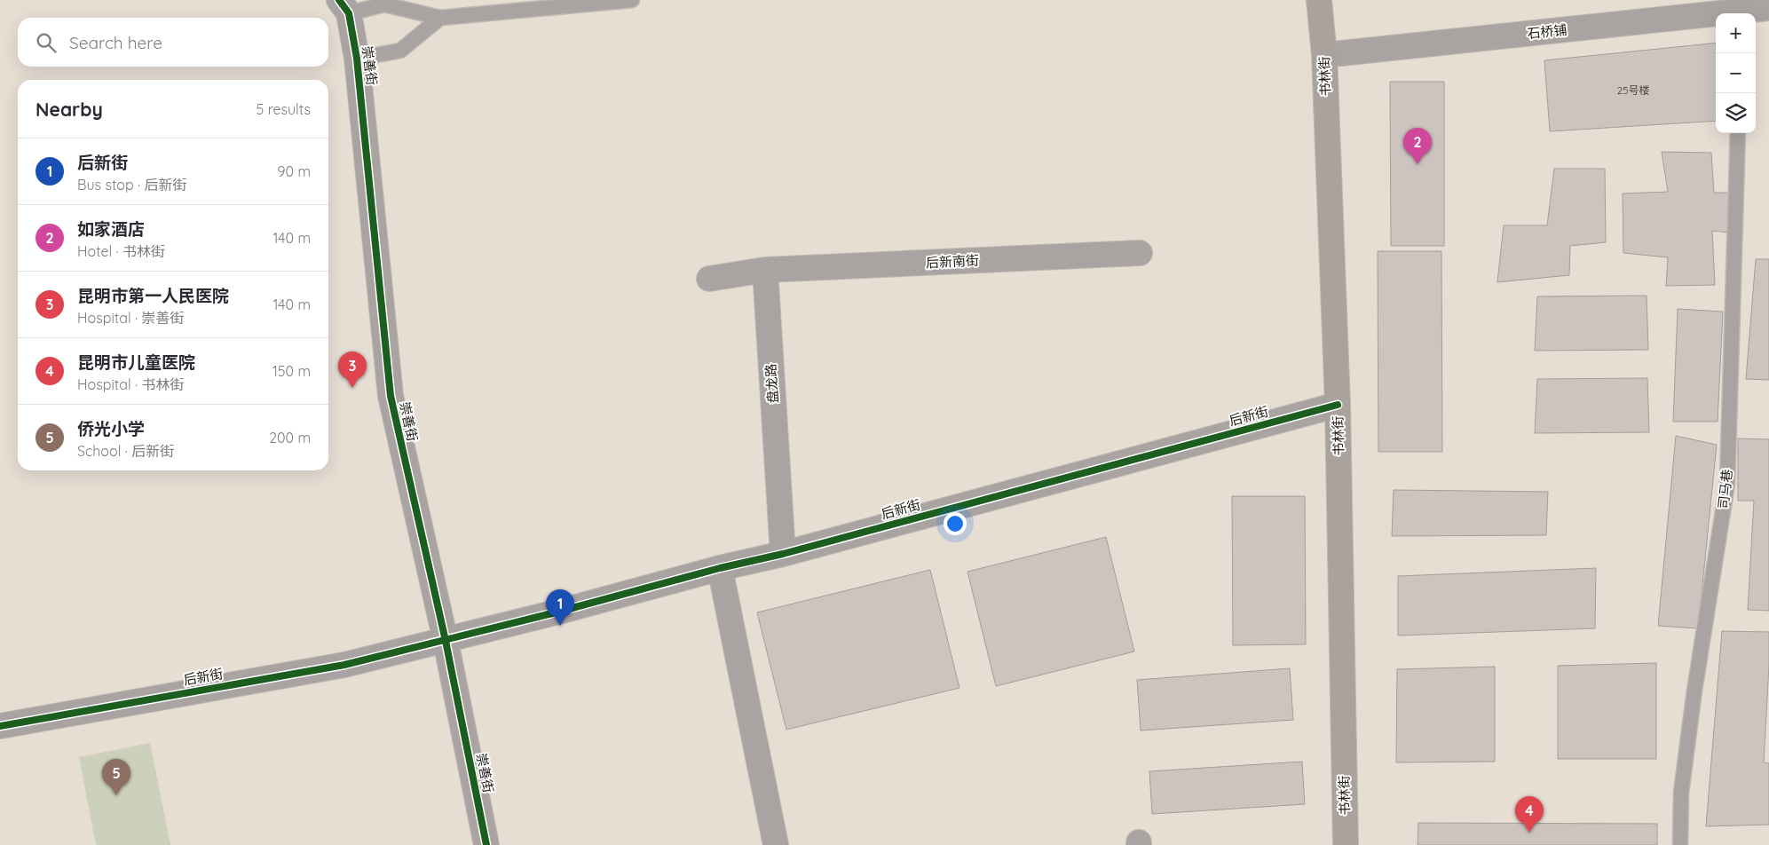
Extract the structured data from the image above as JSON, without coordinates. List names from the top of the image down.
{
  "streets": {
    "street": [
      "石桥铺",
      "崇善街",
      "书林街",
      "后新南街",
      "盘龙路",
      "后新街"
    ],
    "lane": ["司马巷"]
  },
  "crossings": [
    ["石桥铺", "书林街"],
    ["崇善街", "后新街"],
    ["书林街", "后新街"],
    ["后新南街", "盘龙路"],
    ["盘龙路", "后新街"]
  ],
  "house_numbers": ["25号楼"],
  "page": {
    "map_buttons": ["+", "−"],
    "search": "Search here",
    "heading": ["Nearby", "5 results"],
    "pins": [
      "2",
      "3",
      "1",
      "5",
      "4"
    ],
    "list": [
      {
        "mark": "1",
        "name": "后新街",
        "note": "Bus stop · 后新街",
        "value": "90 m"
      },
      {
        "mark": "2",
        "name": "如家酒店",
        "note": "Hotel · 书林街",
        "value": "140 m"
      },
      {
        "mark": "3",
        "name": "昆明市第一人民医院",
        "note": "Hospital · 崇善街",
        "value": "140 m"
      },
      {
        "mark": "4",
        "name": "昆明市儿童医院",
        "note": "Hospital · 书林街",
        "value": "150 m"
      },
      {
        "mark": "5",
        "name": "侨光小学",
        "note": "School · 后新街",
        "value": "200 m"
      }
    ]
  }
}
